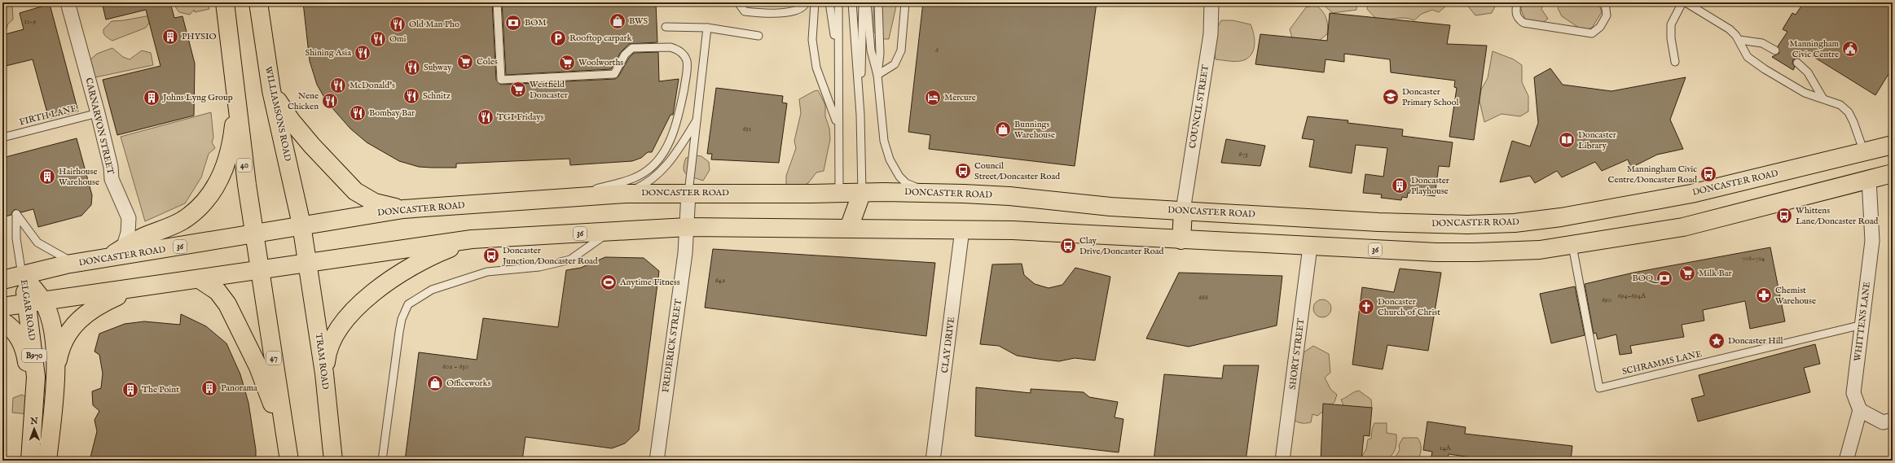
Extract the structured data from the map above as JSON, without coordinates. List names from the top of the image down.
{
  "streets": {
    "main road": [
      "WILLIAMSONS ROAD",
      "40",
      "DONCASTER ROAD",
      "36",
      "ELGAR ROAD",
      "B970",
      "47",
      "TRAM ROAD"
    ],
    "street": [
      "COUNCIL STREET",
      "CARNARVON STREET",
      "WHITTENS LANE",
      "CLAY DRIVE",
      "FREDERICK STREET",
      "SHORT STREET"
    ],
    "lane": ["FIRTH LANE", "SCHRAMMS LANE"]
  },
  "crossings": [
    ["COUNCIL STREET", "DONCASTER ROAD"],
    ["WILLIAMSONS ROAD", "DONCASTER ROAD"],
    ["WILLIAMSONS ROAD", "36"],
    ["WILLIAMSONS ROAD", "TRAM ROAD"],
    ["FIRTH LANE", "CARNARVON STREET"],
    ["40", "DONCASTER ROAD"],
    ["40", "36"],
    ["40", "47"],
    ["DONCASTER ROAD", "ELGAR ROAD"],
    ["DONCASTER ROAD", "FREDERICK STREET"],
    ["36", "ELGAR ROAD"],
    ["36", "WHITTENS LANE"],
    ["36", "CLAY DRIVE"],
    ["36", "FREDERICK STREET"],
    ["36", "SHORT STREET"],
    ["36", "47"],
    ["36", "TRAM ROAD"],
    ["36", "SCHRAMMS LANE"],
    ["WHITTENS LANE", "SCHRAMMS LANE"]
  ],
  "places": {
    "shop": ["BWS", "Bunnings Warehouse", "Officeworks"],
    "bank": ["BOM", "BOQ"],
    "restaurant": [
      "Old Man Pho",
      "Omi",
      "Shining Asia",
      "Subway",
      "McDonald's",
      "Schnitz",
      "Nene Chicken",
      "Bombay Bar",
      "TGI Fridays"
    ],
    "building": [
      "PHYSIO",
      "Johns Lyng Group",
      "Hairhouse Warehouse",
      "Doncaster Playhouse",
      "Panorama",
      "The Point"
    ],
    "parking": ["Rooftop carpark"],
    "public building": ["Manningham Civic Centre"],
    "supermarket": [
      "Coles",
      "Woolworths",
      "Westfield Doncaster",
      "Milk Bar"
    ],
    "school or university": ["Doncaster Primary School"],
    "hotel": ["Mercure"],
    "library": ["Doncaster Library"],
    "bus stop": [
      "Council Street/Doncaster Road",
      "Manningham Civic Centre/Doncaster Road",
      "Whittens Lane/Doncaster Road",
      "Clay Drive/Doncaster Road",
      "Doncaster Junction/Doncaster Road"
    ],
    "sports": ["Anytime Fitness"],
    "pharmacy": ["Chemist Warehouse"],
    "church": ["Doncaster Church of Christ"],
    "place": ["Doncaster Hill"]
  },
  "house_numbers": [
    "11-9",
    "6",
    "651",
    "673",
    "708-714",
    "642",
    "694-694A",
    "666",
    "690",
    "602 - 630",
    "14A"
  ],
  "north": "top"
}
